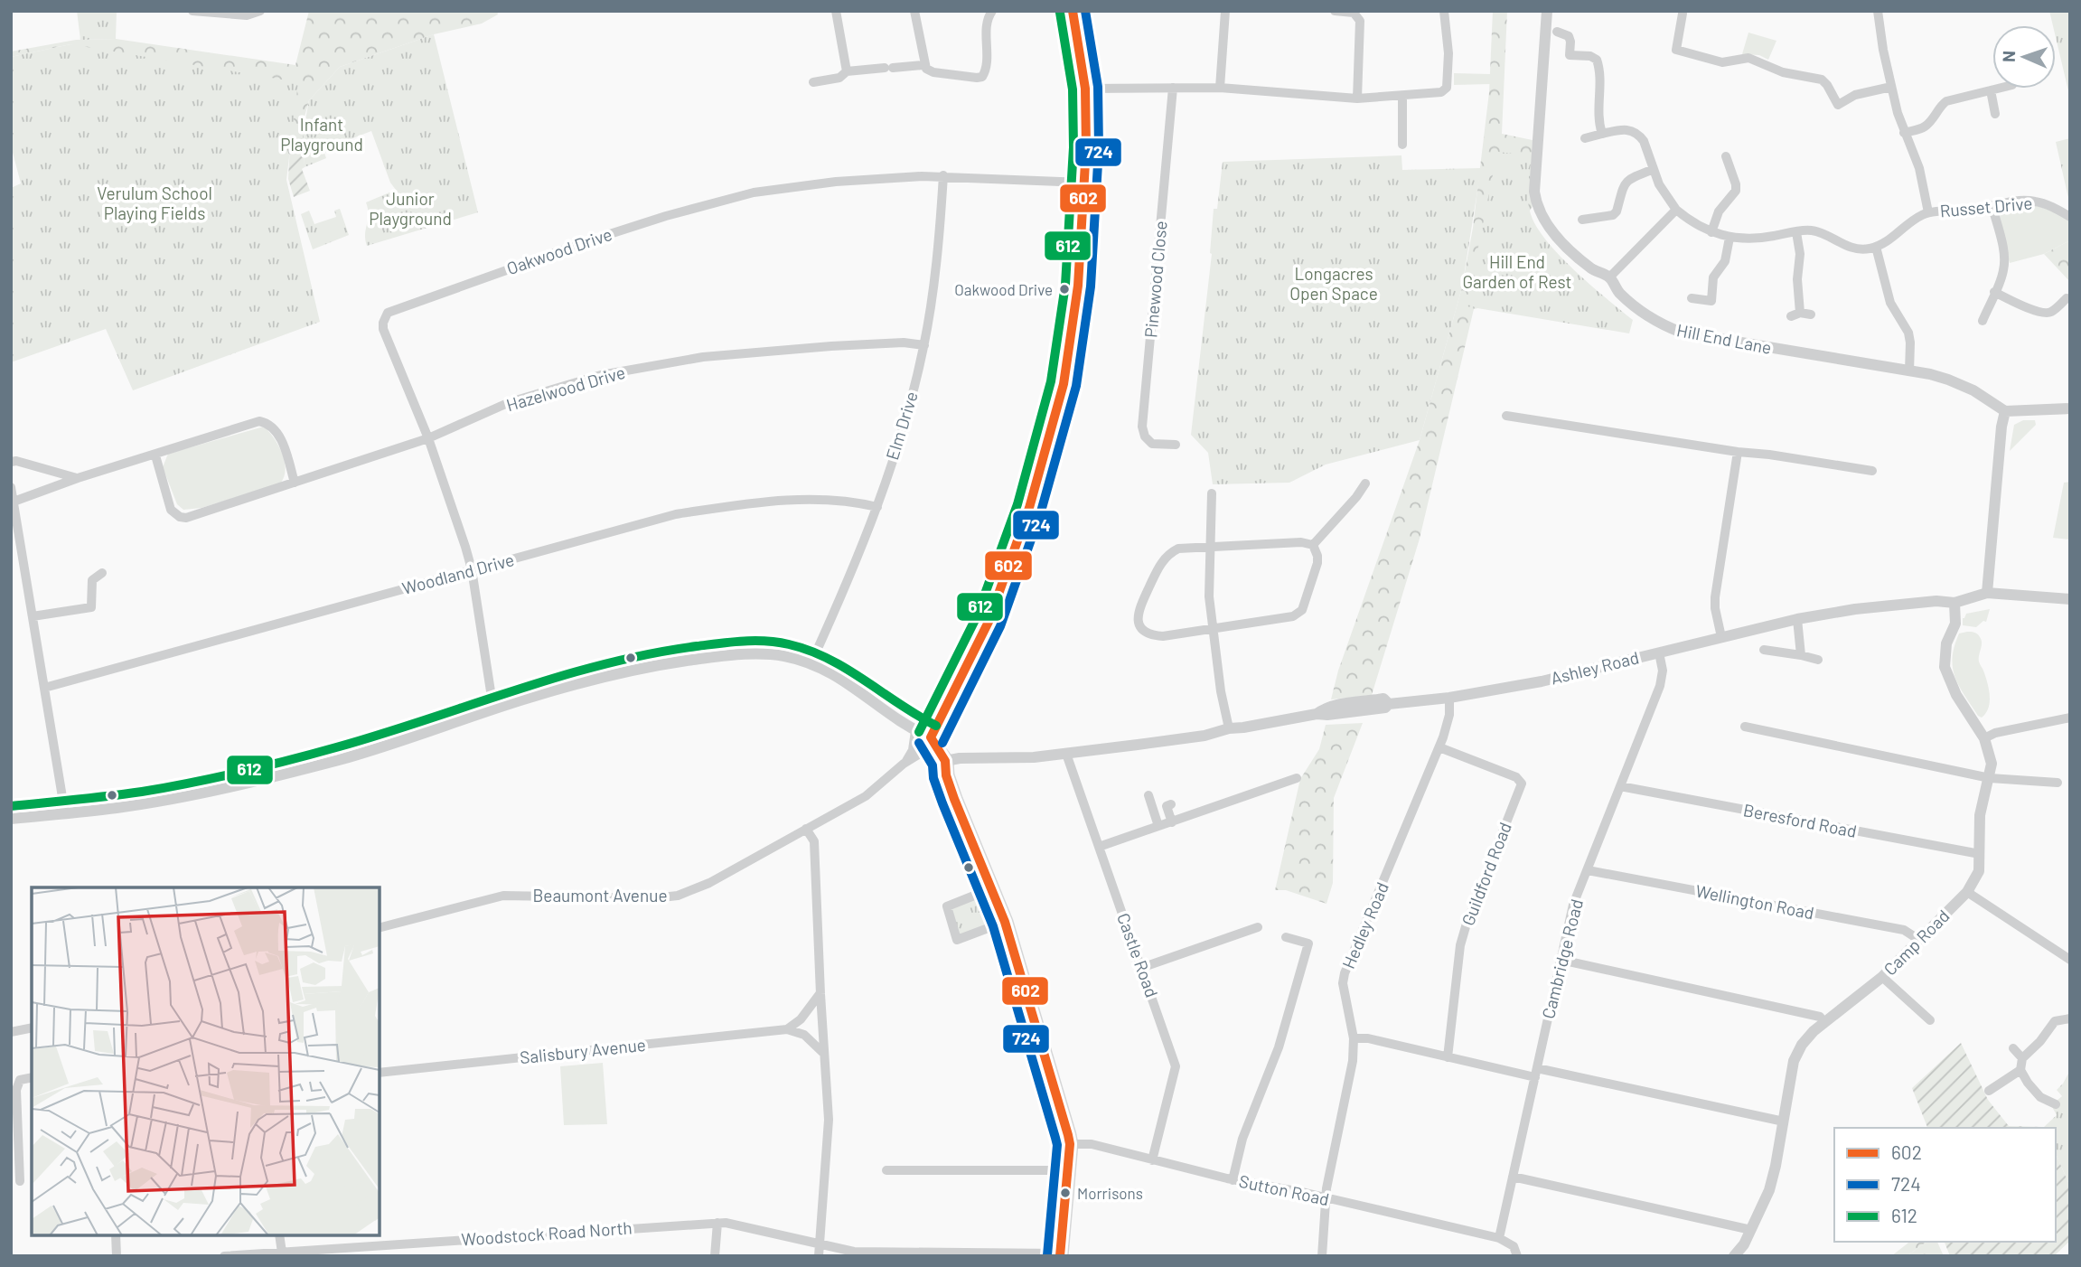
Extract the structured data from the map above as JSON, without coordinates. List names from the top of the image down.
{
  "streets": {
    "street": [
      "Russet Drive",
      "Oakwood Drive",
      "Pinewood Close",
      "Hill End Lane",
      "Hazelwood Drive",
      "Elm Drive",
      "Woodland Drive",
      "Ashley Road",
      "Beresford Road",
      "Guildford Road",
      "Beaumont Avenue",
      "Wellington Road",
      "Hedley Road",
      "Camp Road",
      "Castle Road",
      "Cambridge Road",
      "Salisbury Avenue",
      "Sutton Road",
      "Woodstock Road North"
    ]
  },
  "crossings": [
    ["Oakwood Drive", "Hazelwood Drive"],
    ["Oakwood Drive", "Elm Drive"],
    ["Hazelwood Drive", "Elm Drive"],
    ["Elm Drive", "Woodland Drive"],
    ["Ashley Road", "Hedley Road"],
    ["Ashley Road", "Camp Road"],
    ["Ashley Road", "Castle Road"],
    ["Ashley Road", "Cambridge Road"],
    ["Beresford Road", "Camp Road"],
    ["Beresford Road", "Cambridge Road"],
    ["Guildford Road", "Hedley Road"],
    ["Wellington Road", "Camp Road"],
    ["Wellington Road", "Cambridge Road"],
    ["Hedley Road", "Sutton Road"],
    ["Castle Road", "Sutton Road"],
    ["Cambridge Road", "Sutton Road"]
  ],
  "parks": [
    "Infant Playground",
    "Verulum School Playing Fields",
    "Junior Playground",
    "Hill End Garden of Rest",
    "Longacres Open Space"
  ],
  "places": ["Oakwood Drive", "Morrisons"],
  "lines": ["transit line 602", "transit line 724", "transit line 612"],
  "legend": ["602", "724", "612"],
  "north": "left"
}
